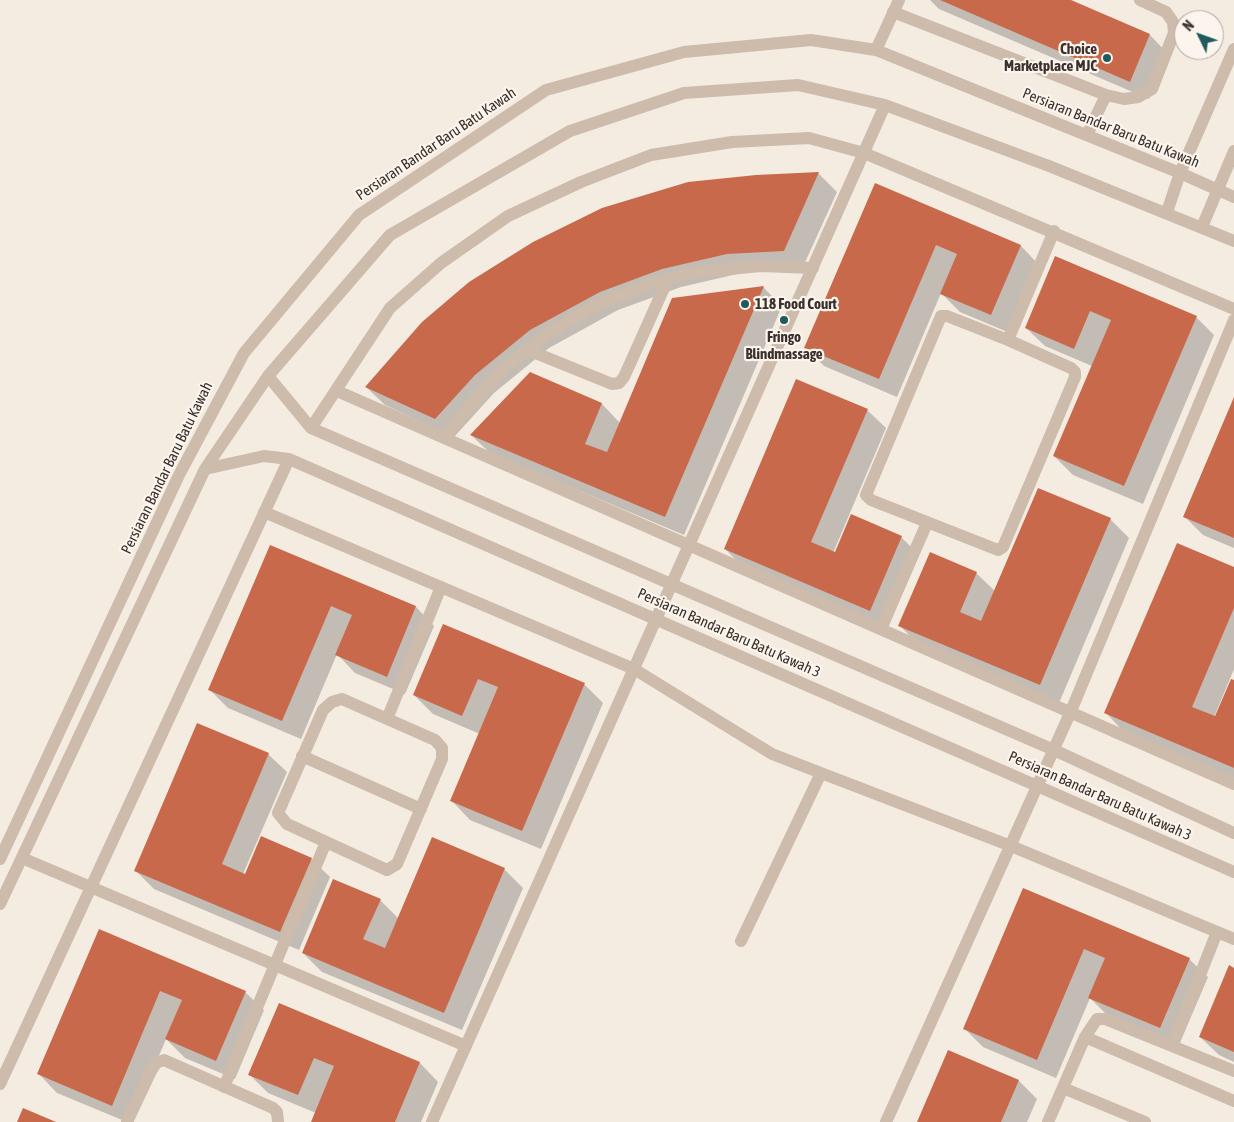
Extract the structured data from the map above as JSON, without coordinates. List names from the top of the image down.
{
  "streets": {
    "street": ["Persiaran Bandar Baru Batu Kawah", "Persiaran Bandar Baru Batu Kawah 3"]
  },
  "places": ["Choice Marketplace MJC", "118 Food Court", "Fringo Blindmassage"],
  "north": "top left"
}
